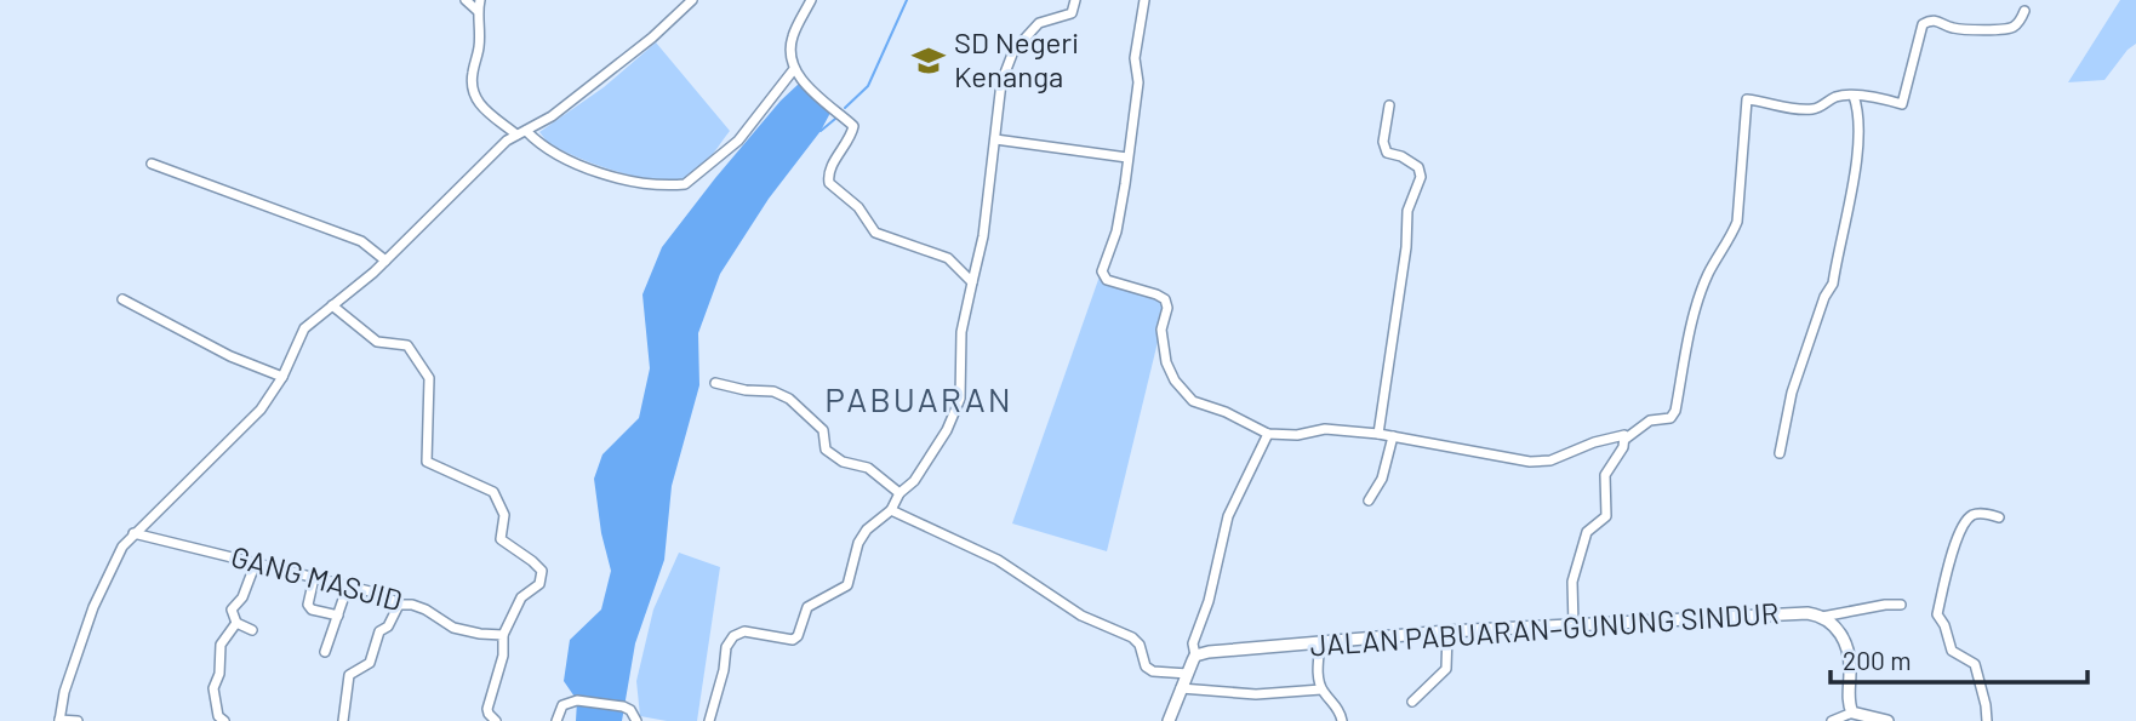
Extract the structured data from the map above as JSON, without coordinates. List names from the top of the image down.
{
  "streets": {
    "street": ["GANG MASJID", "JALAN PABUARAN–GUNUNG SINDUR"]
  },
  "districts": ["PABUARAN"],
  "places": {
    "school or university": ["SD Negeri Kenanga"]
  },
  "scale_bar": "200 m"
}
